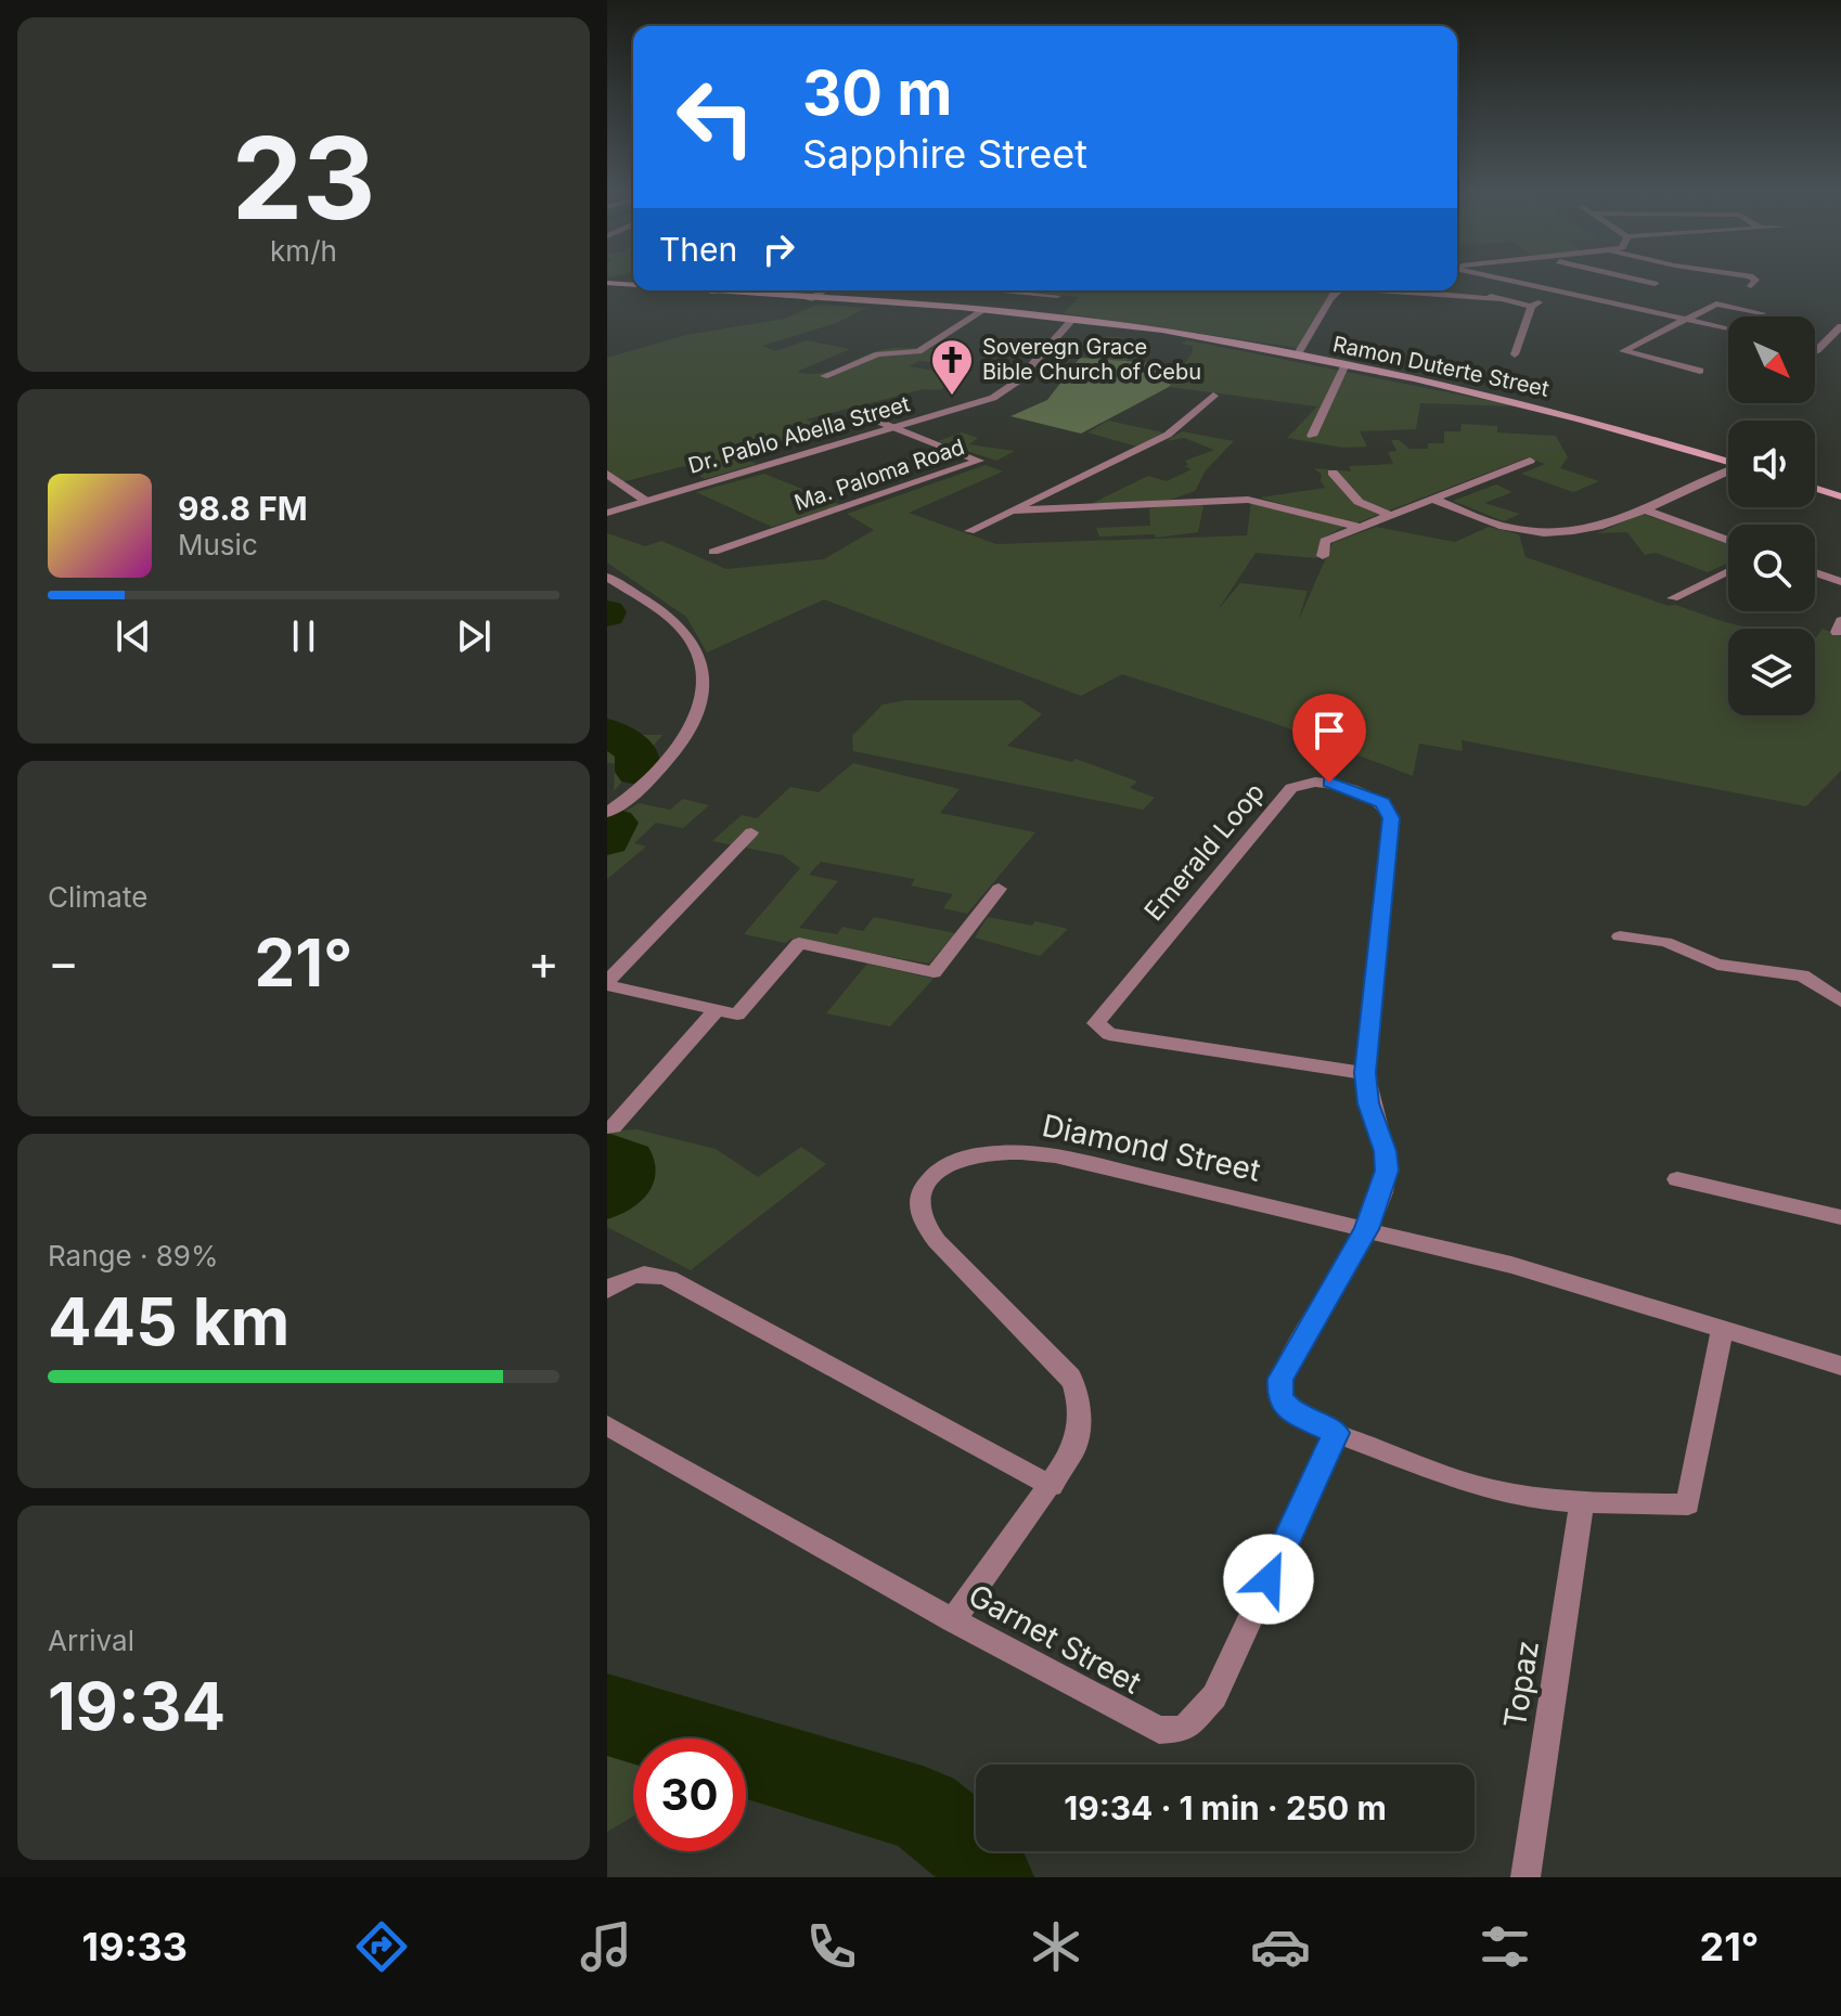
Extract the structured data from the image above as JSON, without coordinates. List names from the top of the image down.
{
  "streets": {
    "main road": ["Ramon Duterte Street"],
    "street": [
      "Dr. Pablo Abella Street",
      "Ma. Paloma Road",
      "Emerald Loop",
      "Diamond Street",
      "Garnet Street",
      "Topaz"
    ]
  },
  "crossings": [
    ["Ramon Duterte Street", "Dr. Pablo Abella Street"],
    ["Dr. Pablo Abella Street", "Ma. Paloma Road"],
    ["Emerald Loop", "Diamond Street"],
    ["Emerald Loop", "Garnet Street"],
    ["Emerald Loop", "Topaz"],
    ["Diamond Street", "Garnet Street"]
  ],
  "places": {
    "church": ["Soveregn Grace Bible Church of Cebu"]
  },
  "north": "bottom right",
  "page": {
    "tile": [
      ["23", "km/h"],
      "Climate",
      ["Range · 89%", "445 km"],
      ["Arrival", "19:34"]
    ],
    "turn": ["30 m", "Sapphire Street"],
    "then": "Then",
    "song": ["98.8 FM", "Music"],
    "heat": ["−", "21°", "+"],
    "limit": "30",
    "trip": "19:34 · 1 min · 250 m",
    "tabs": ["19:33", "21°"]
  }
}
